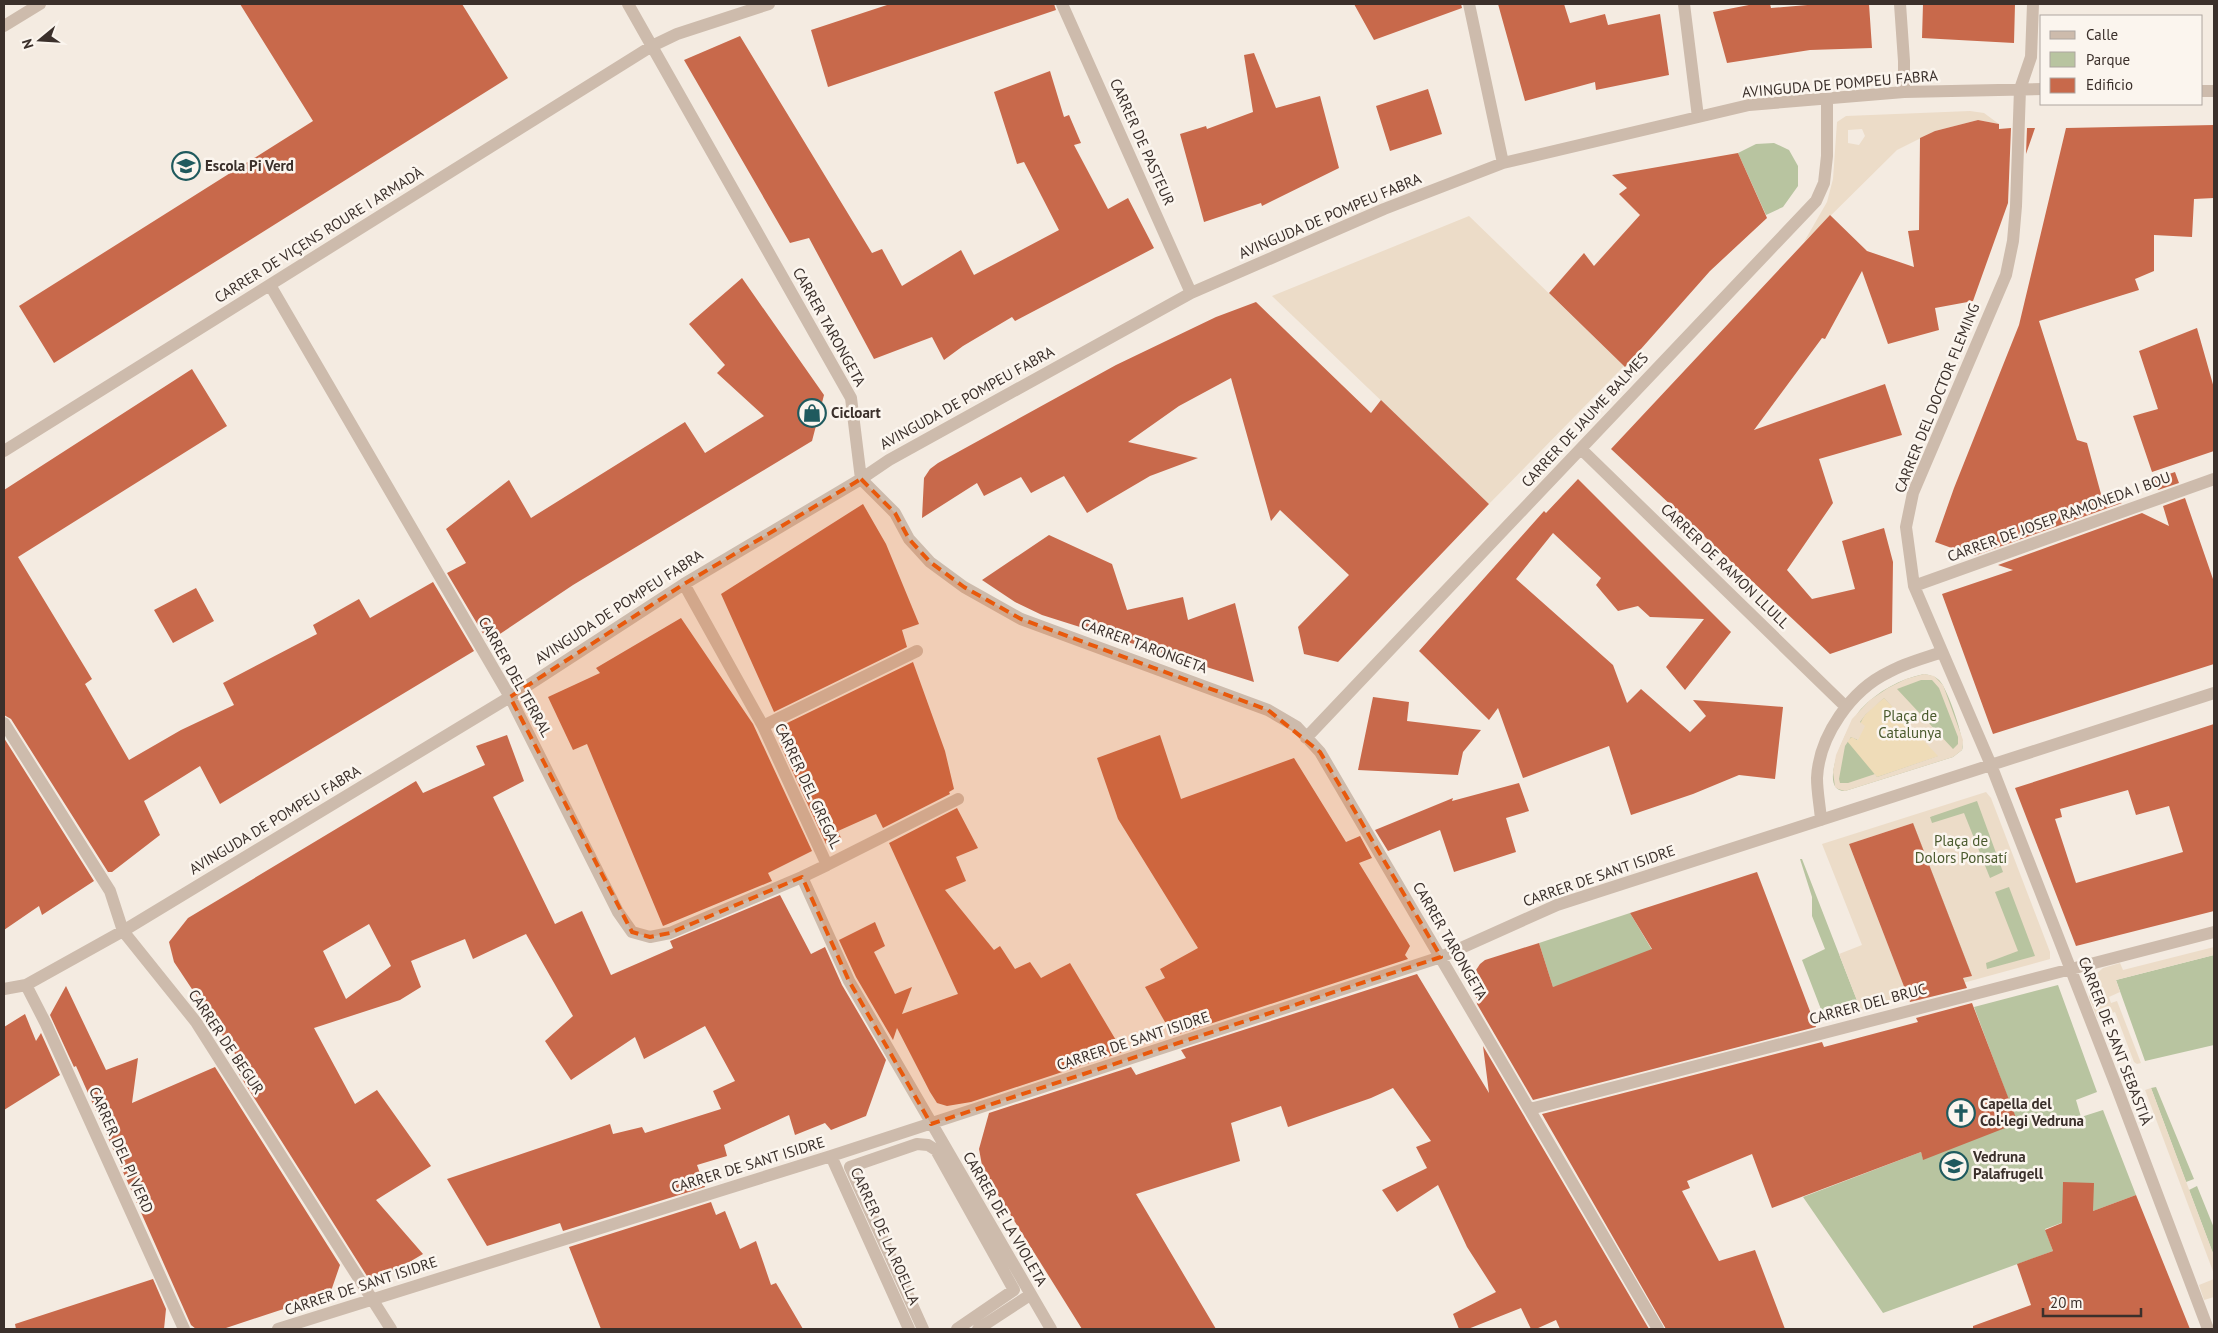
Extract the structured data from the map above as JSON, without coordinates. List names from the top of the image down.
{
  "streets": {
    "street": [
      "AVINGUDA DE POMPEU FABRA",
      "CARRER DE PASTEUR",
      "CARRER DE VIÇENS ROURE I ARMADÀ",
      "CARRER TARONGETA",
      "CARRER DEL DOCTOR FLEMING",
      "CARRER DE JAUME BALMES",
      "CARRER DE JOSEP RAMONEDA I BOU",
      "CARRER DE RAMON LLULL",
      "CARRER DEL TERRAL",
      "CARRER DEL GREGAL",
      "CARRER DE SANT ISIDRE",
      "CARRER DEL BRUC",
      "CARRER DE SANT SEBASTIÀ",
      "CARRER DE BEGUR",
      "CARRER DEL PI VERD",
      "CARRER DE LA VIOLETA",
      "CARRER DE LA ROELLA"
    ]
  },
  "crossings": [
    ["AVINGUDA DE POMPEU FABRA", "CARRER DE PASTEUR"],
    ["AVINGUDA DE POMPEU FABRA", "CARRER TARONGETA"],
    ["AVINGUDA DE POMPEU FABRA", "CARRER DEL DOCTOR FLEMING"],
    ["AVINGUDA DE POMPEU FABRA", "CARRER DE JAUME BALMES"],
    ["AVINGUDA DE POMPEU FABRA", "CARRER DEL TERRAL"],
    ["AVINGUDA DE POMPEU FABRA", "CARRER DEL GREGAL"],
    ["AVINGUDA DE POMPEU FABRA", "CARRER DE BEGUR"],
    ["AVINGUDA DE POMPEU FABRA", "CARRER DEL PI VERD"],
    ["CARRER DE VIÇENS ROURE I ARMADÀ", "CARRER TARONGETA"],
    ["CARRER DE VIÇENS ROURE I ARMADÀ", "CARRER DEL TERRAL"],
    ["CARRER TARONGETA", "CARRER DE JAUME BALMES"],
    ["CARRER TARONGETA", "CARRER DE SANT ISIDRE"],
    ["CARRER TARONGETA", "CARRER DEL BRUC"],
    ["CARRER DEL DOCTOR FLEMING", "CARRER DE JOSEP RAMONEDA I BOU"],
    ["CARRER DEL DOCTOR FLEMING", "CARRER DE SANT ISIDRE"],
    ["CARRER DEL DOCTOR FLEMING", "CARRER DE SANT SEBASTIÀ"],
    ["CARRER DE JAUME BALMES", "CARRER DE RAMON LLULL"],
    ["CARRER DEL TERRAL", "CARRER DEL GREGAL"],
    ["CARRER DE SANT ISIDRE", "CARRER DE SANT SEBASTIÀ"],
    ["CARRER DE SANT ISIDRE", "CARRER DE BEGUR"],
    ["CARRER DE SANT ISIDRE", "CARRER DE LA VIOLETA"],
    ["CARRER DE SANT ISIDRE", "CARRER DE LA ROELLA"],
    ["CARRER DEL BRUC", "CARRER DE SANT SEBASTIÀ"]
  ],
  "parks": ["Plaça de Catalunya", "Plaça de Dolors Ponsatí"],
  "places": {
    "school or university": ["Escola Pi Verd", "Vedruna Palafrugell"],
    "shop": ["Cicloart"],
    "church": ["Capella del Col·legi Vedruna"]
  },
  "legend": ["Calle", "Parque", "Edificio"],
  "scale_bar": "20 m",
  "north": "left"
}
